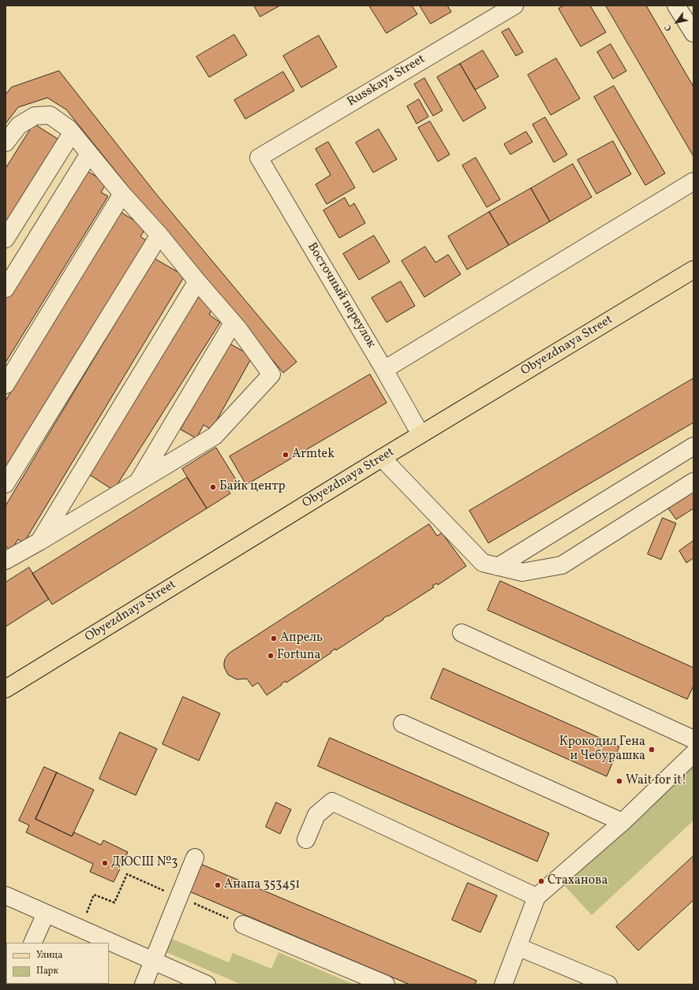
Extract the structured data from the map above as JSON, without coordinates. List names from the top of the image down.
{
  "streets": {
    "main road": ["Obyezdnaya Street"],
    "street": ["Russkaya Street", "Восточный переулок"]
  },
  "crossings": [
    ["Russkaya Street", "Восточный переулок"],
    ["Восточный переулок", "Obyezdnaya Street"]
  ],
  "places": [
    "Armtek",
    "Байк центр",
    "Апрель",
    "Fortuna",
    "Крокодил Гена и Чебурашка",
    "Wait for it!",
    "ДЮСШ №3",
    "Стаханова",
    "Анапа 353451"
  ],
  "legend": ["Улица", "Парк"],
  "north": "bottom left"
}
